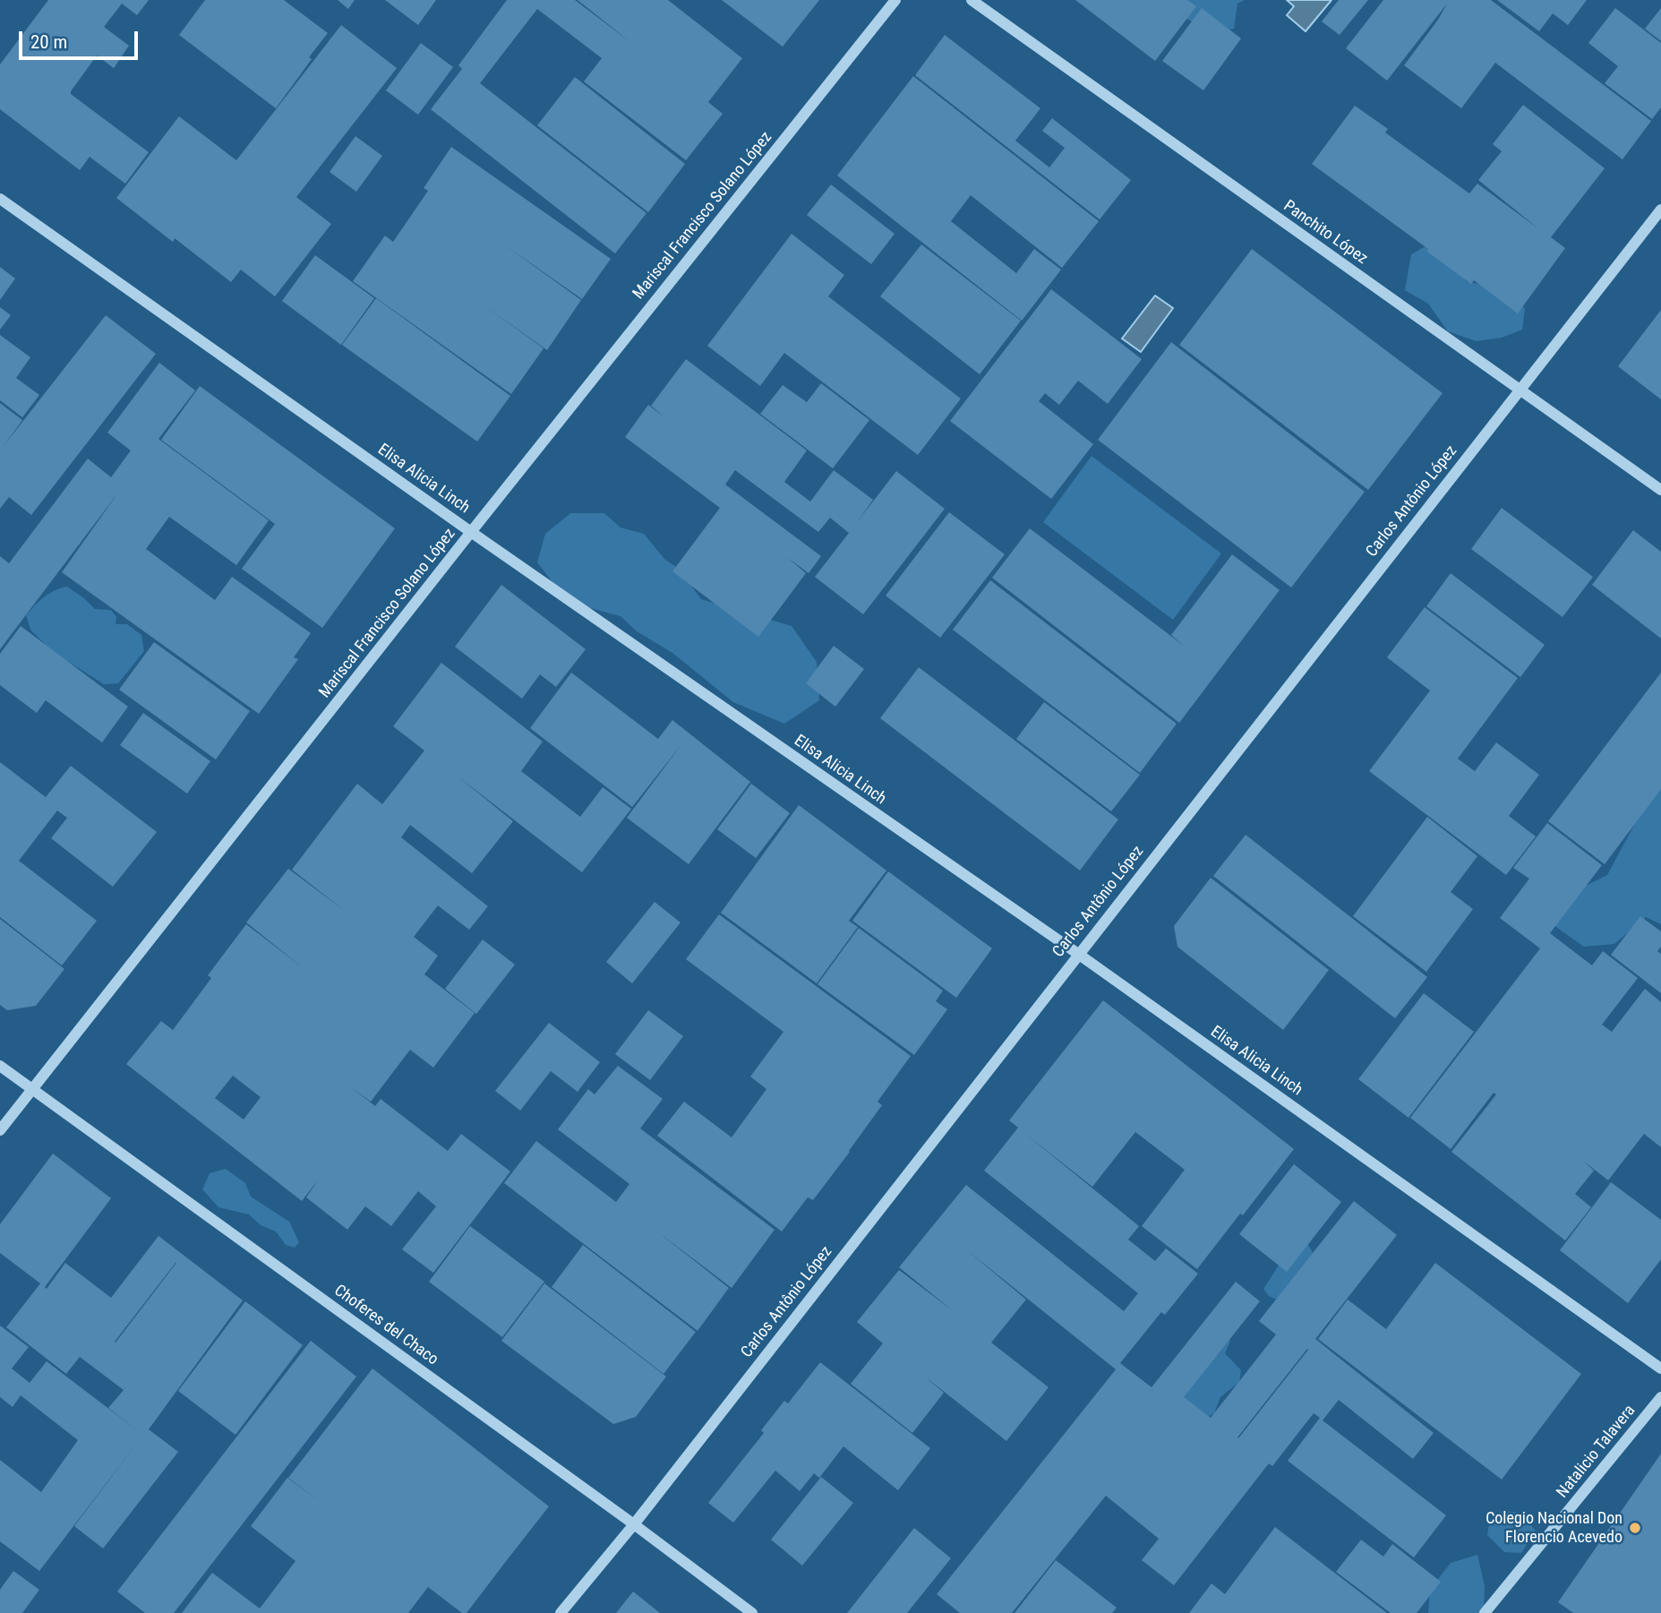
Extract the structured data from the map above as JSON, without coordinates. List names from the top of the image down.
{
  "streets": {
    "street": [
      "Mariscal Francisco Solano López",
      "Panchito López",
      "Elisa Alicia Linch",
      "Carlos Antônio López",
      "Choferes del Chaco",
      "Natalicio Talavera"
    ]
  },
  "crossings": [
    ["Mariscal Francisco Solano López", "Elisa Alicia Linch"],
    ["Mariscal Francisco Solano López", "Choferes del Chaco"],
    ["Panchito López", "Carlos Antônio López"],
    ["Elisa Alicia Linch", "Carlos Antônio López"],
    ["Carlos Antônio López", "Choferes del Chaco"]
  ],
  "places": ["Colegio Nacional Don Florencio Acevedo"],
  "scale_bar": "20 m"
}
